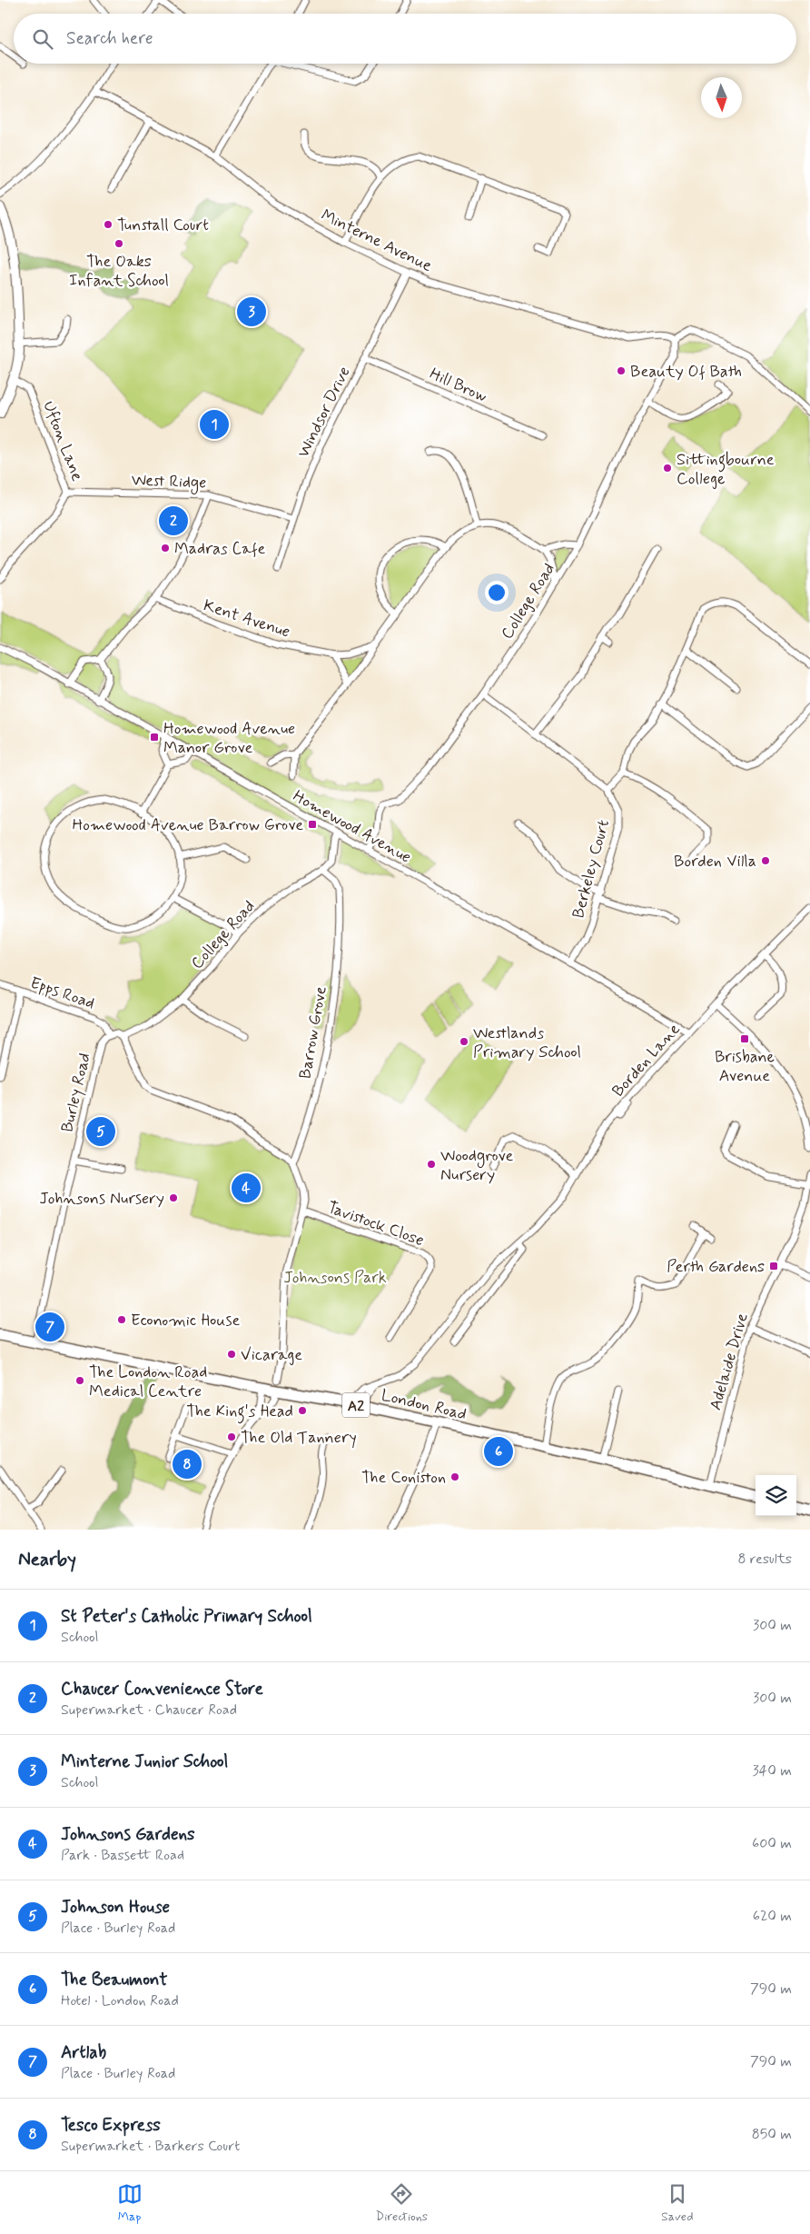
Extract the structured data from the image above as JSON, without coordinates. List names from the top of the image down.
{
  "streets": {
    "main road": ["London Road", "A2"],
    "street": [
      "Minterne Avenue",
      "Hill Brow",
      "Windsor Drive",
      "Ufton Lane",
      "West Ridge",
      "College Road",
      "Kent Avenue",
      "Homewood Avenue",
      "Berkeley Court",
      "Epps Road",
      "Barrow Grove",
      "Borden Lane",
      "Burley Road",
      "Tavistock Close",
      "Adelaide Drive"
    ]
  },
  "crossings": [
    ["Minterne Avenue", "Windsor Drive"],
    ["Minterne Avenue", "College Road"],
    ["Hill Brow", "Windsor Drive"],
    ["Windsor Drive", "West Ridge"],
    ["Ufton Lane", "West Ridge"],
    ["College Road", "Homewood Avenue"],
    ["College Road", "Berkeley Court"],
    ["College Road", "Barrow Grove"],
    ["Homewood Avenue", "Berkeley Court"],
    ["Homewood Avenue", "Borden Lane"],
    ["Epps Road", "Burley Road"],
    ["Borden Lane", "London Road"],
    ["Burley Road", "London Road"],
    ["Adelaide Drive", "London Road"]
  ],
  "parks": ["Johnsons Park"],
  "places": {
    "other": [
      "Tunstall Court",
      "The Oaks Infant School",
      "Beauty Of Bath",
      "Sittingbourne College",
      "Madras Cafe",
      "Borden Villa",
      "Westlands Primary School",
      "Woodgrove Nursery",
      "Johnsons Nursery",
      "Economic House",
      "Vicarage",
      "The London Road Medical Centre",
      "The King's Head",
      "The Old Tannery",
      "The Coniston"
    ],
    "transit": [
      "Homewood Avenue Manor Grove",
      "Homewood Avenue Barrow Grove",
      "Brisbane Avenue",
      "Perth Gardens"
    ]
  },
  "north": "bottom",
  "page": {
    "search": "Search here",
    "pins": [
      "3",
      "1",
      "2",
      "5",
      "4",
      "7",
      "6",
      "8"
    ],
    "heading": ["Nearby", "8 results"],
    "list": [
      {
        "mark": "1",
        "name": "St Peter's Catholic Primary School",
        "note": "School",
        "value": "300 m"
      },
      {
        "mark": "2",
        "name": "Chaucer Convenience Store",
        "note": "Supermarket · Chaucer Road",
        "value": "300 m"
      },
      {
        "mark": "3",
        "name": "Minterne Junior School",
        "note": "School",
        "value": "340 m"
      },
      {
        "mark": "4",
        "name": "Johnsons Gardens",
        "note": "Park · Bassett Road",
        "value": "600 m"
      },
      {
        "mark": "5",
        "name": "Johnson House",
        "note": "Place · Burley Road",
        "value": "620 m"
      },
      {
        "mark": "6",
        "name": "The Beaumont",
        "note": "Hotel · London Road",
        "value": "790 m"
      },
      {
        "mark": "7",
        "name": "Artlab",
        "note": "Place · Burley Road",
        "value": "790 m"
      },
      {
        "mark": "8",
        "name": "Tesco Express",
        "note": "Supermarket · Barkers Court",
        "value": "850 m"
      }
    ],
    "nav": ["Map", "Directions", "Saved"]
  }
}
